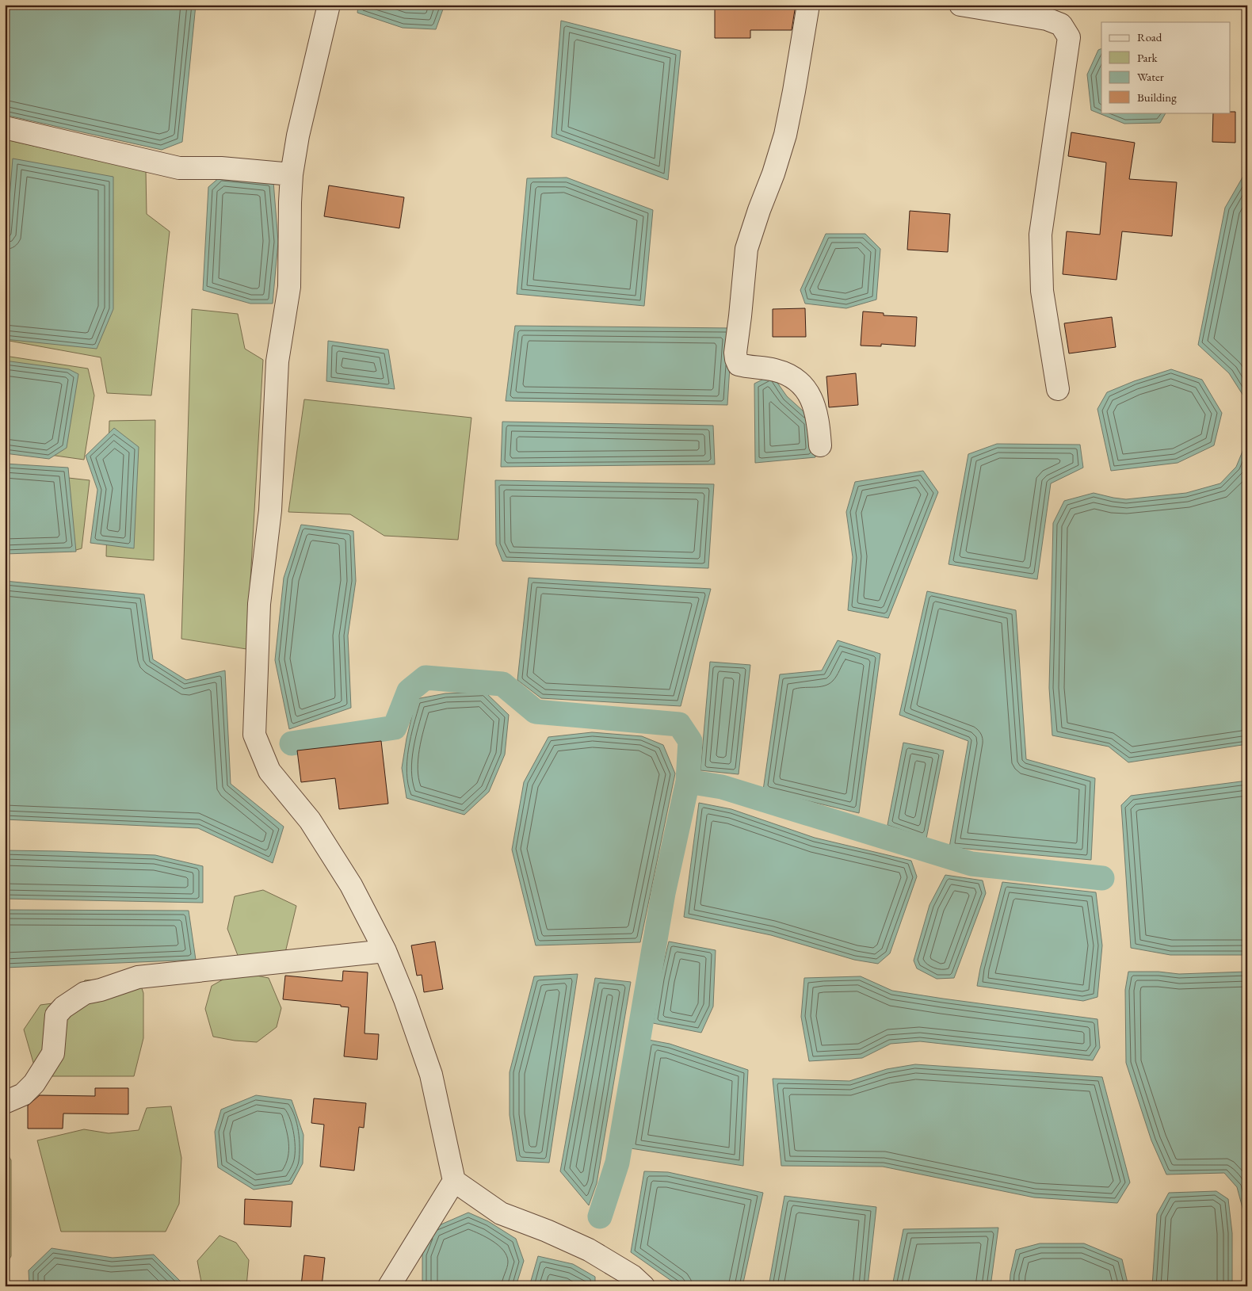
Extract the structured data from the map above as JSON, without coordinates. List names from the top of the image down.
{
  "legend": [
    "Road",
    "Park",
    "Water",
    "Building"
  ]
}
